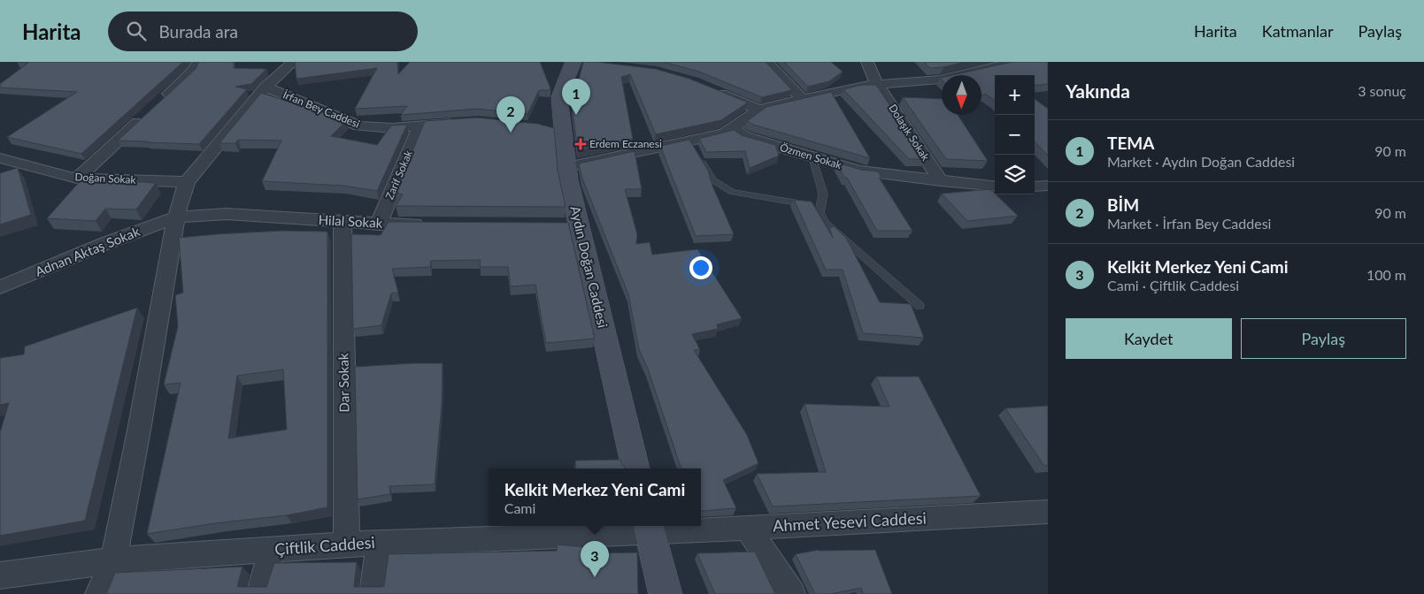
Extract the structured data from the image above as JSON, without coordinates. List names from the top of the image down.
{
  "streets": {
    "main road": ["Aydın Doğan Caddesi"],
    "street": [
      "İrfan Bey Caddesi",
      "Dolaşık Sokak",
      "Özmen Sokak",
      "Zarif Sokak",
      "Doğan Sokak",
      "Hilal Sokak",
      "Adnan Aktaş Sokak",
      "Dar Sokak",
      "Ahmet Yesevi Caddesi",
      "Çiftlik Caddesi"
    ]
  },
  "crossings": [
    ["İrfan Bey Caddesi", "Zarif Sokak"],
    ["Dolaşık Sokak", "Özmen Sokak"],
    ["Zarif Sokak", "Hilal Sokak"],
    ["Hilal Sokak", "Adnan Aktaş Sokak"],
    ["Hilal Sokak", "Dar Sokak"],
    ["Dar Sokak", "Çiftlik Caddesi"],
    ["Ahmet Yesevi Caddesi", "Çiftlik Caddesi"]
  ],
  "places": {
    "health": ["Erdem Eczanesi"]
  },
  "north": "bottom",
  "page": {
    "header": "Harita",
    "search": "Burada ara",
    "nav": ["Harita", "Katmanlar", "Paylaş"],
    "heading": ["Yakında", "3 sonuç"],
    "map_buttons": ["+", "−"],
    "pins": ["1", "2", "3"],
    "list": [
      {
        "mark": "1",
        "name": "TEMA",
        "note": "Market · Aydın Doğan Caddesi",
        "value": "90 m"
      },
      {
        "mark": "2",
        "name": "BİM",
        "note": "Market · İrfan Bey Caddesi",
        "value": "90 m"
      },
      {
        "mark": "3",
        "name": "Kelkit Merkez Yeni Cami",
        "note": "Cami · Çiftlik Caddesi",
        "value": "100 m"
      }
    ],
    "buttons": ["Kaydet", "Paylaş"],
    "popup": ["Kelkit Merkez Yeni Cami", "Cami"]
  }
}
